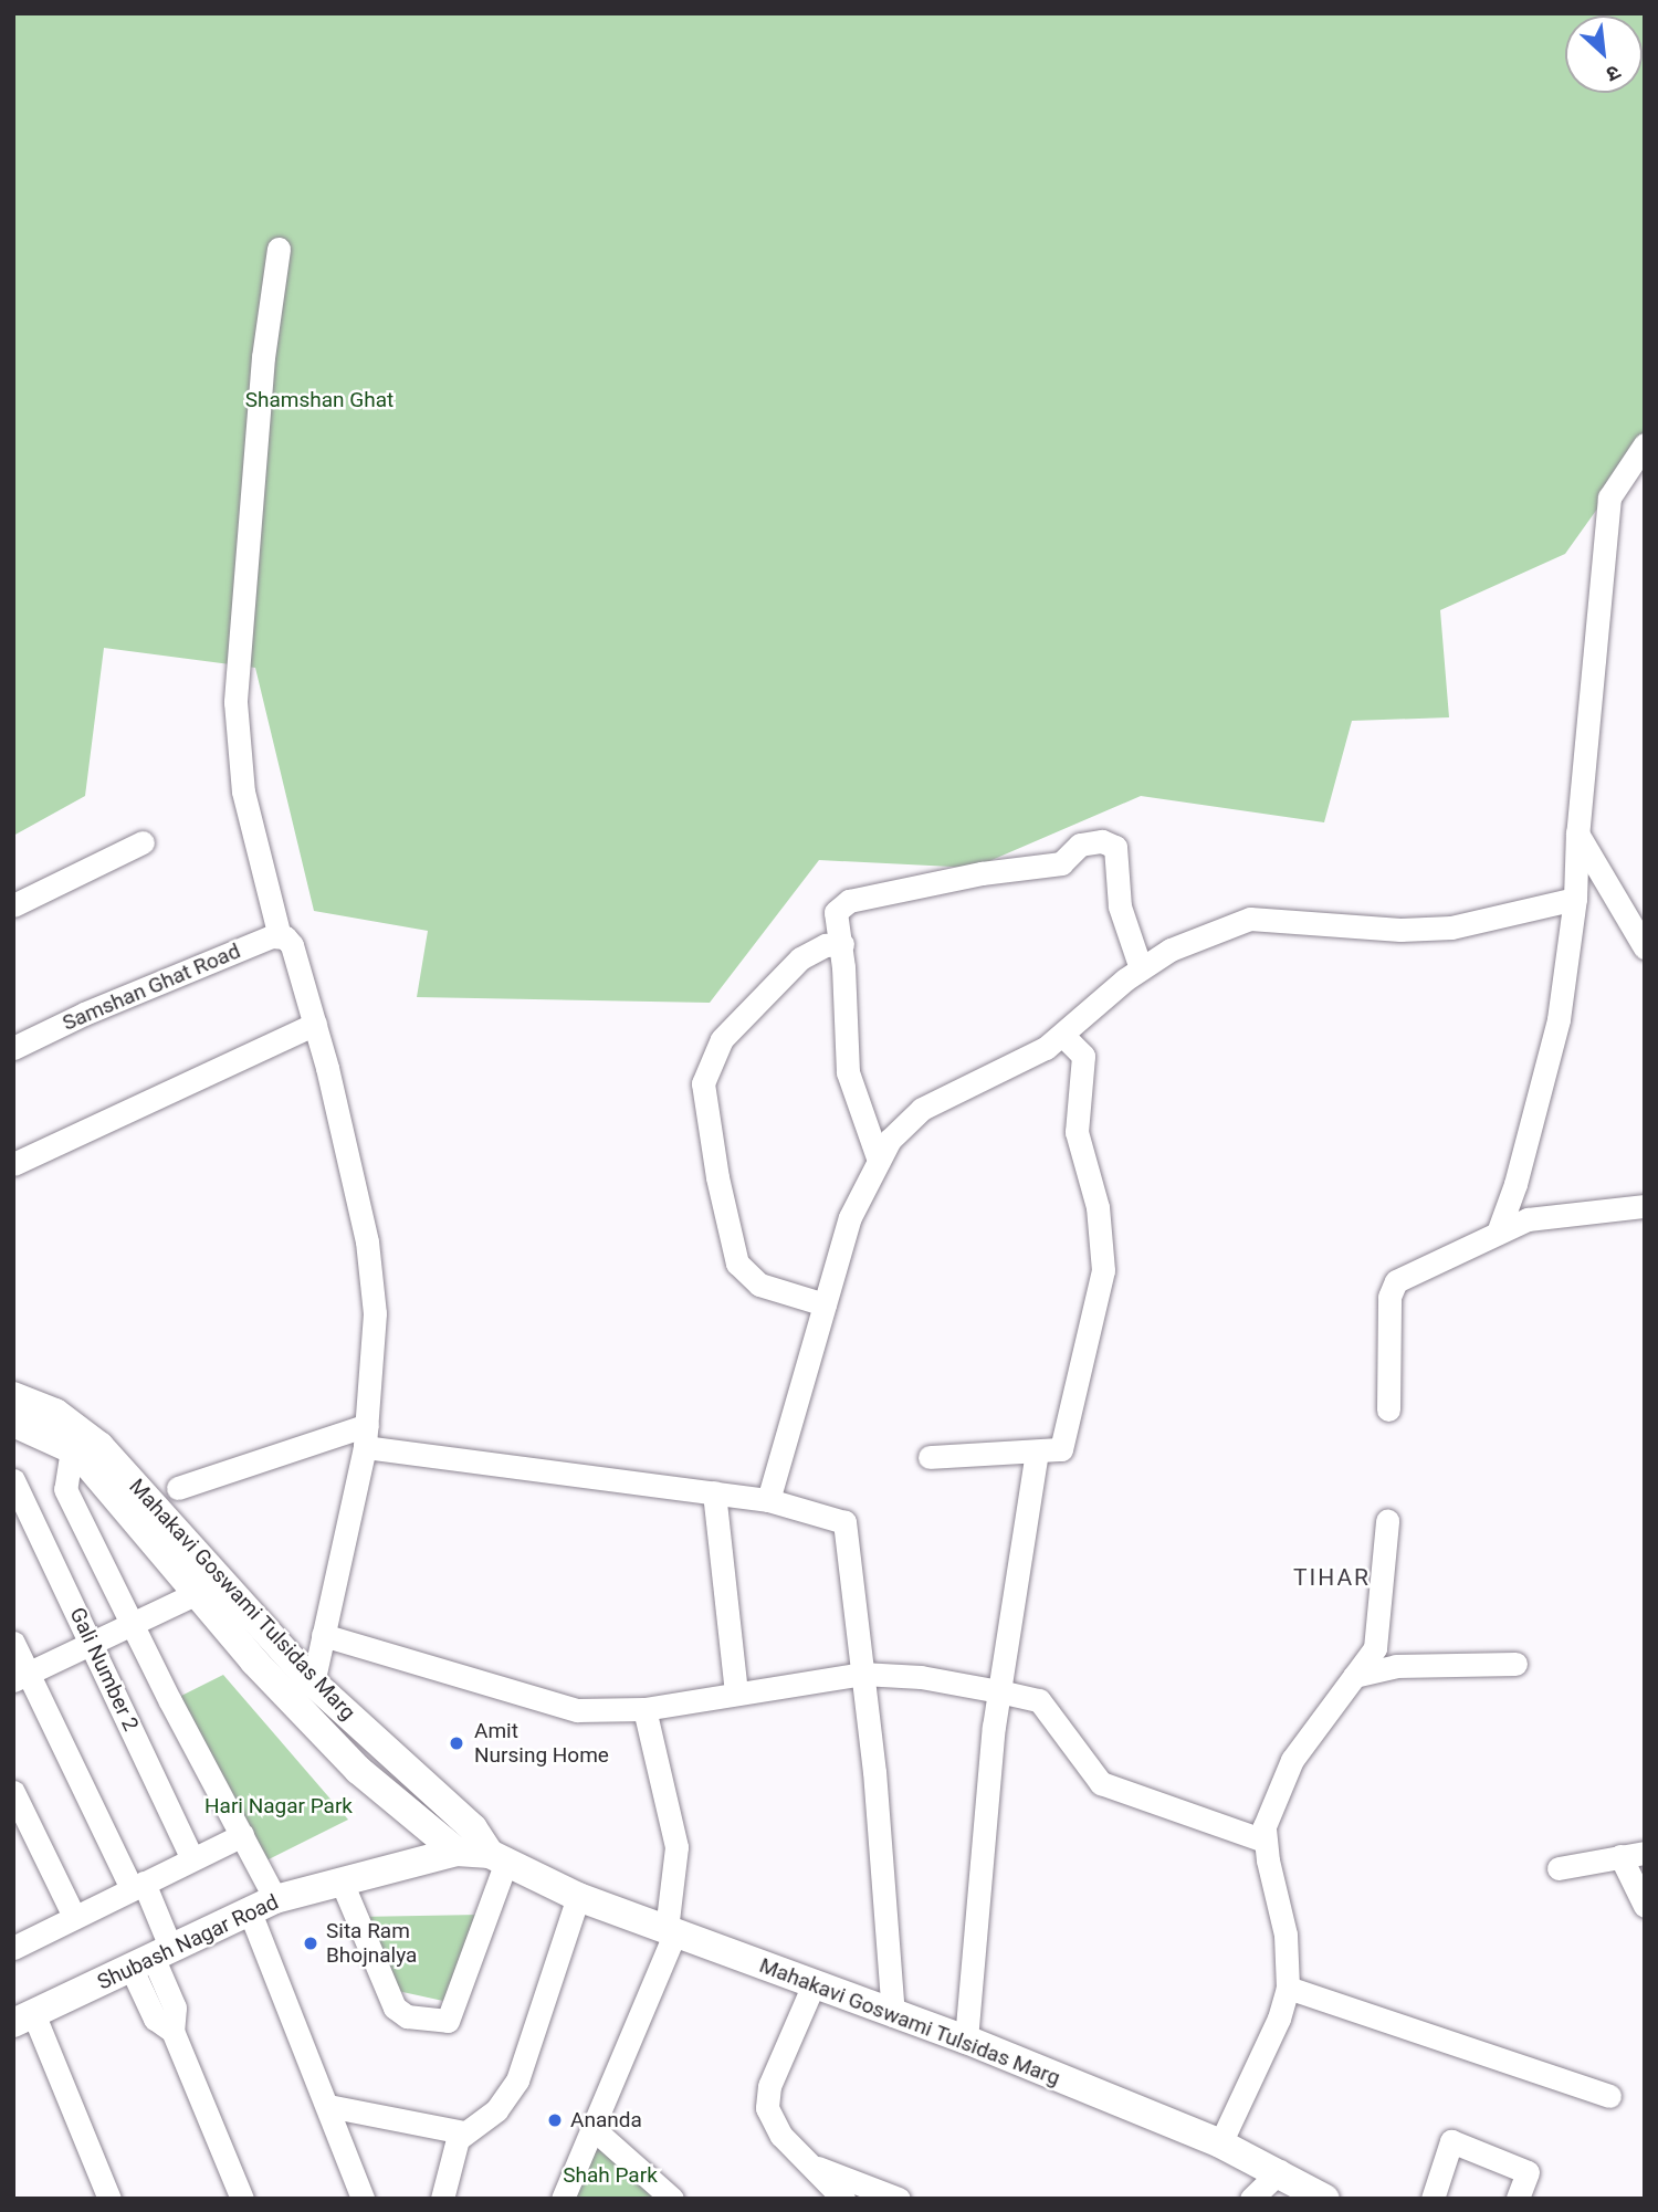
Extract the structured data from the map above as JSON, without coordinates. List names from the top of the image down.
{
  "streets": {
    "street": [
      "Samshan Ghat Road",
      "Mahakavi Goswami Tulsidas Marg",
      "Gali Number 2",
      "Shubash Nagar Road"
    ]
  },
  "crossings": [
    ["Mahakavi Goswami Tulsidas Marg", "Shubash Nagar Road"]
  ],
  "districts": ["TIHAR"],
  "parks": ["Shamshan Ghat", "Hari Nagar Park", "Shah Park"],
  "places": ["Amit Nursing Home", "Sita Ram Bhojnalya", "Ananda"],
  "north": "bottom right"
}
